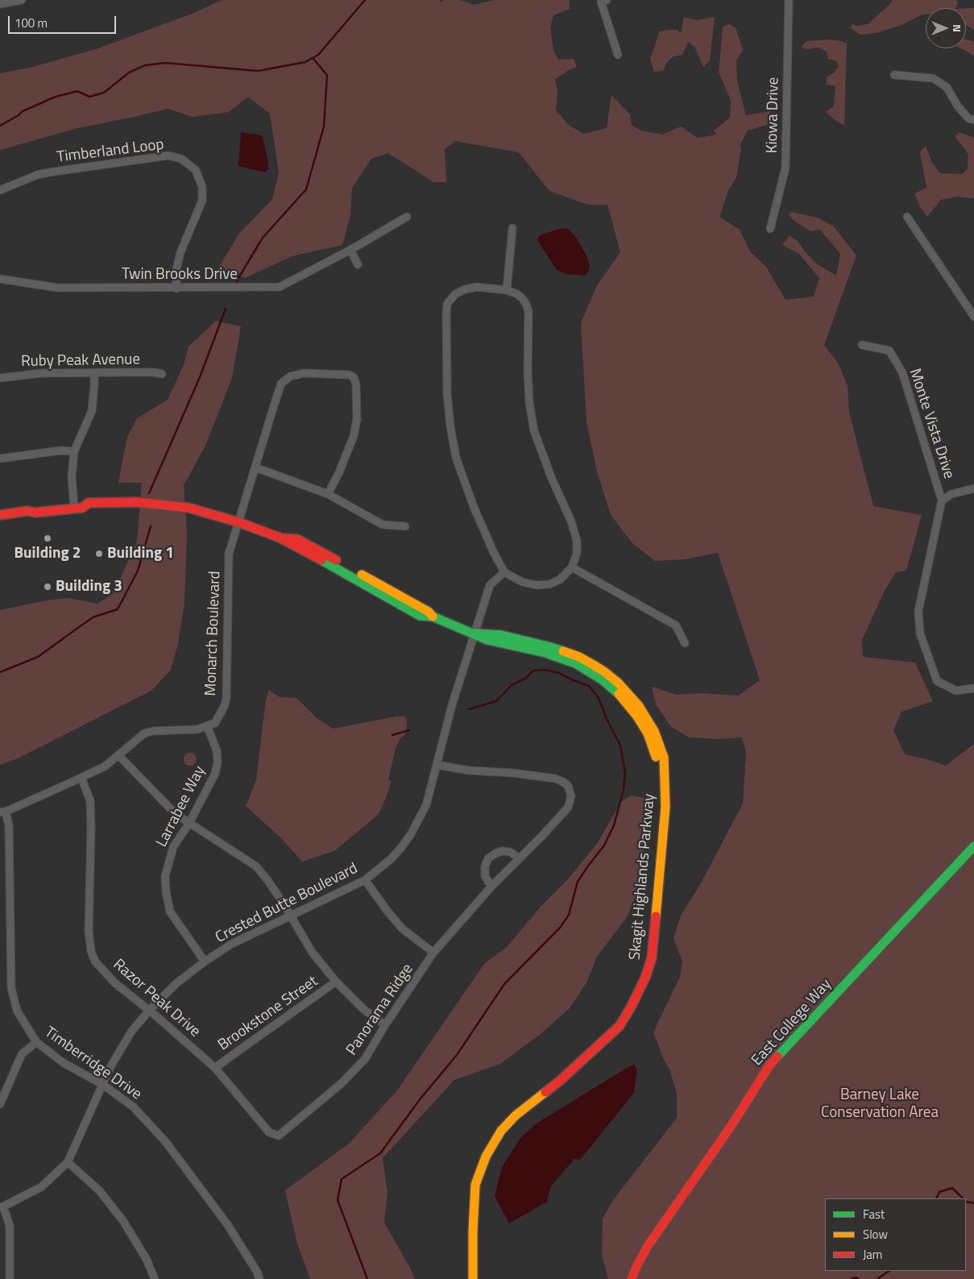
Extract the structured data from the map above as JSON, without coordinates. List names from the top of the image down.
{
  "streets": {
    "street": [
      "Kiowa Drive",
      "Timberland Loop",
      "Twin Brooks Drive",
      "Ruby Peak Avenue",
      "Monte Vista Drive",
      "Monarch Boulevard",
      "Larrabee Way",
      "Skagit Highlands Parkway",
      "Crested Butte Boulevard",
      "Razor Peak Drive",
      "Panorama Ridge",
      "Brookstone Street",
      "East College Way",
      "Timberridge Drive"
    ]
  },
  "crossings": [
    ["Timberland Loop", "Twin Brooks Drive"],
    ["Monarch Boulevard", "Larrabee Way"],
    ["Monarch Boulevard", "Skagit Highlands Parkway"],
    ["Larrabee Way", "Crested Butte Boulevard"],
    ["Skagit Highlands Parkway", "Crested Butte Boulevard"],
    ["Crested Butte Boulevard", "Razor Peak Drive"],
    ["Crested Butte Boulevard", "Panorama Ridge"],
    ["Crested Butte Boulevard", "Timberridge Drive"],
    ["Razor Peak Drive", "Panorama Ridge"],
    ["Razor Peak Drive", "Brookstone Street"]
  ],
  "parks": ["Barney Lake Conservation Area"],
  "places": ["Building 2", "Building 1", "Building 3"],
  "legend": ["Fast", "Slow", "Jam"],
  "scale_bar": "100 m",
  "north": "right"
}
